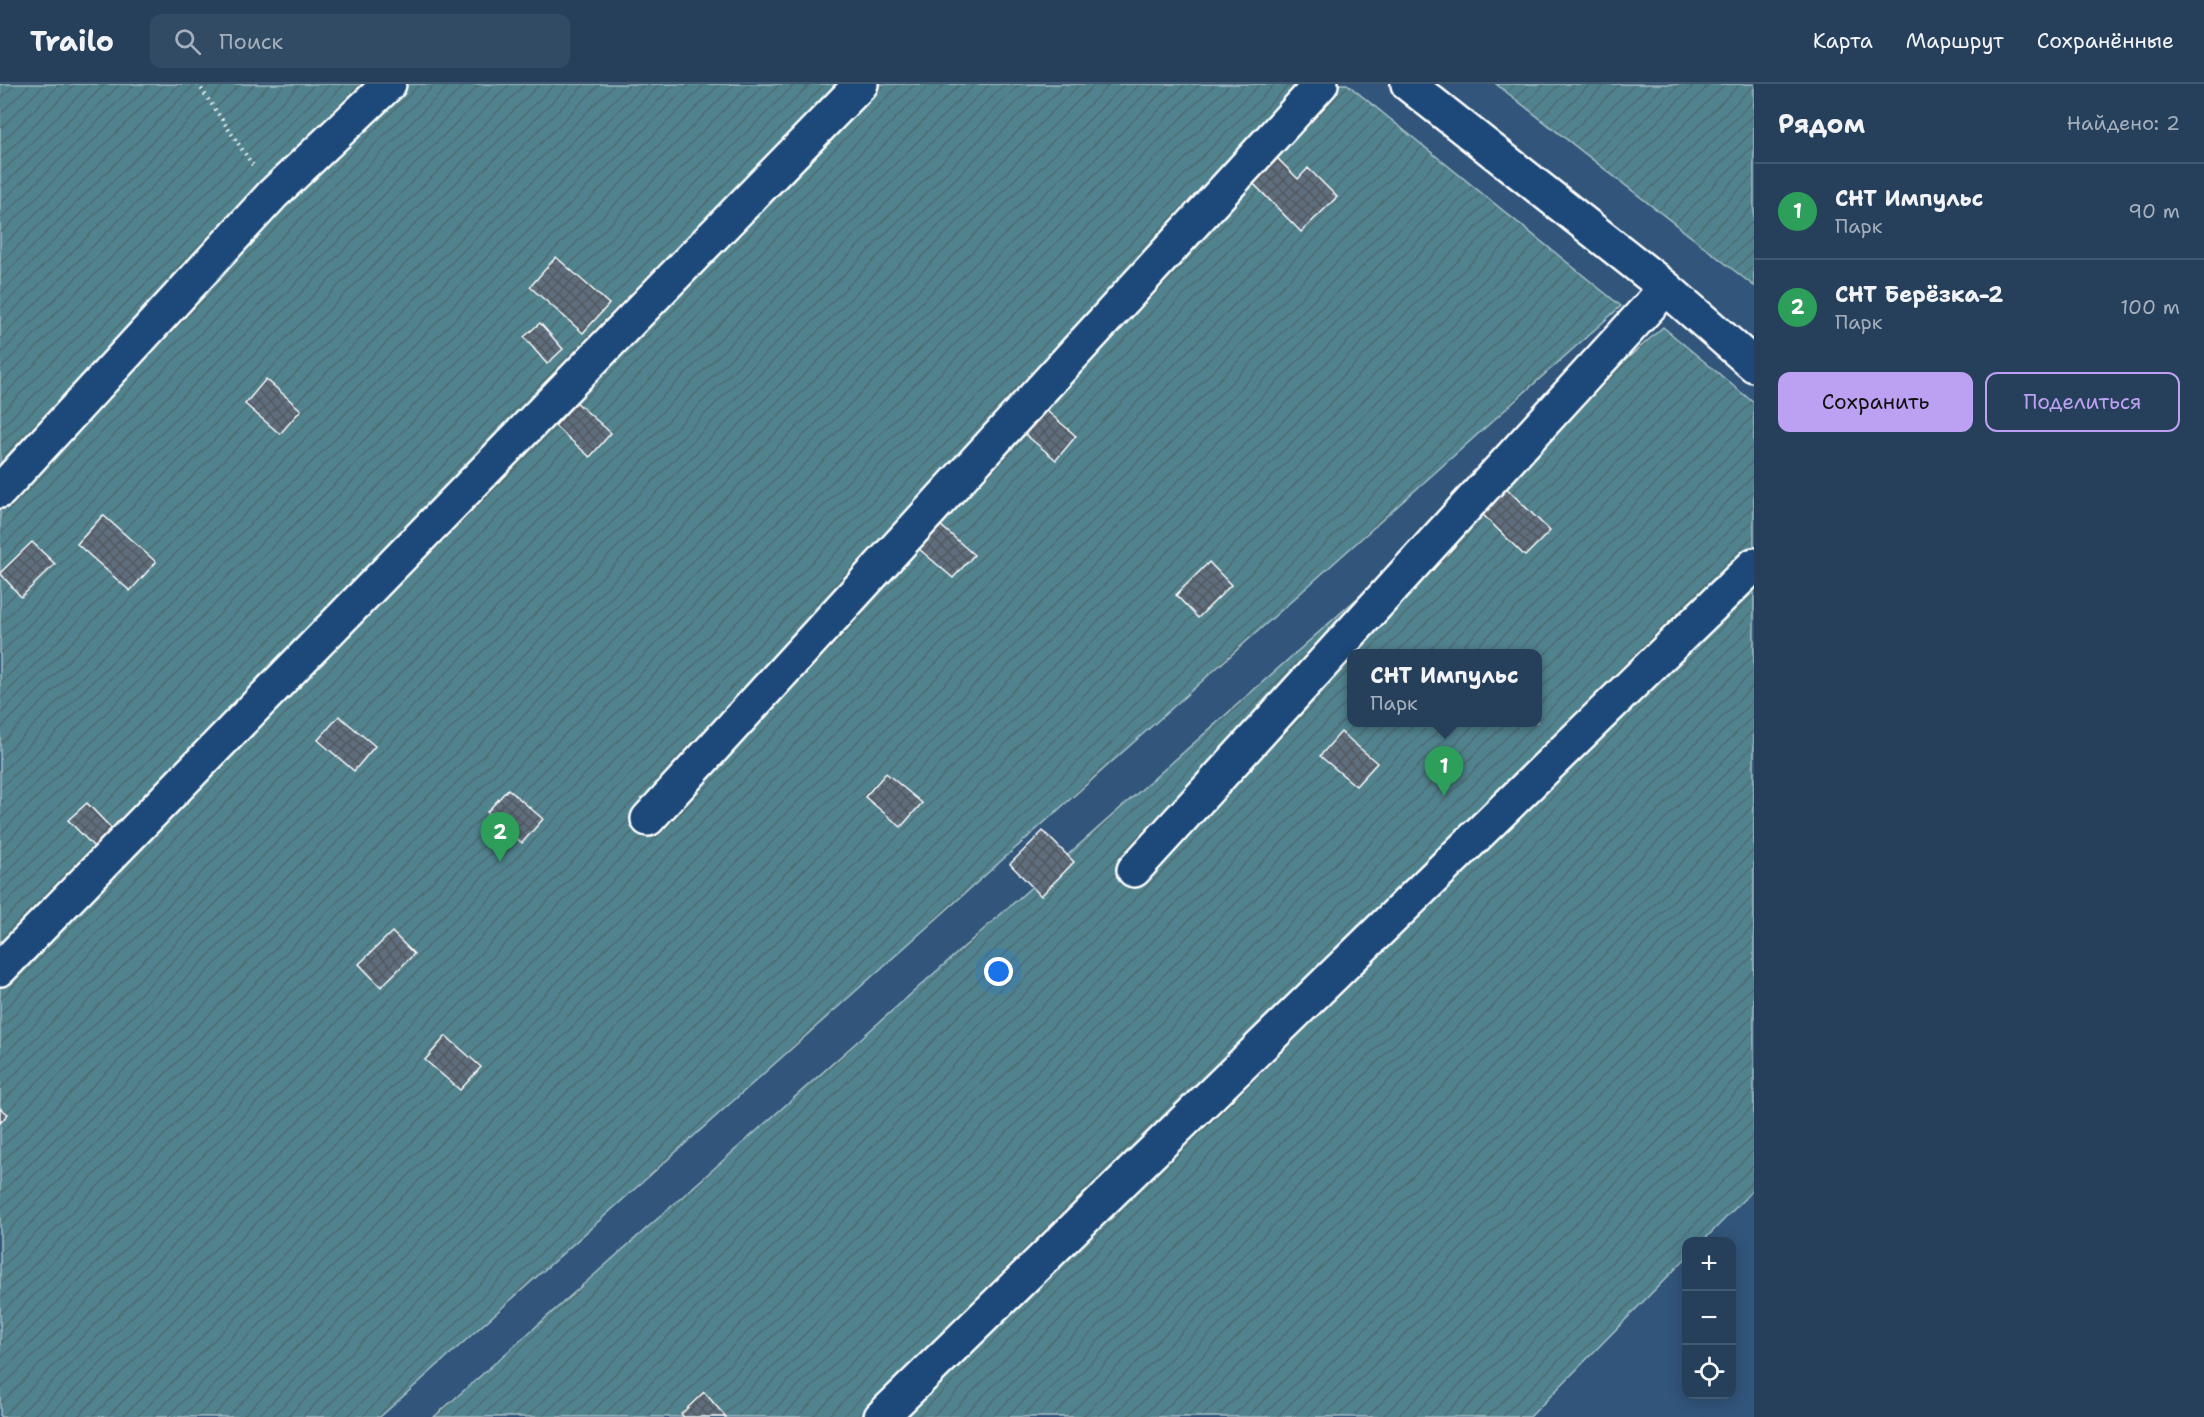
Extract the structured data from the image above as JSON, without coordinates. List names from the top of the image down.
{
  "page": {
    "header": "Trailo",
    "search": "Поиск",
    "nav": ["Карта", "Маршрут", "Сохранённые"],
    "heading": ["Рядом", "Найдено: 2"],
    "list": [
      {
        "mark": "1",
        "name": "СНТ Импульс",
        "note": "Парк",
        "value": "90 m"
      },
      {
        "mark": "2",
        "name": "СНТ Берёзка-2",
        "note": "Парк",
        "value": "100 m"
      }
    ],
    "buttons": ["Сохранить", "Поделиться"],
    "popup": ["СНТ Импульс", "Парк"],
    "pins": ["1", "2"],
    "map_buttons": ["+", "−"]
  }
}
